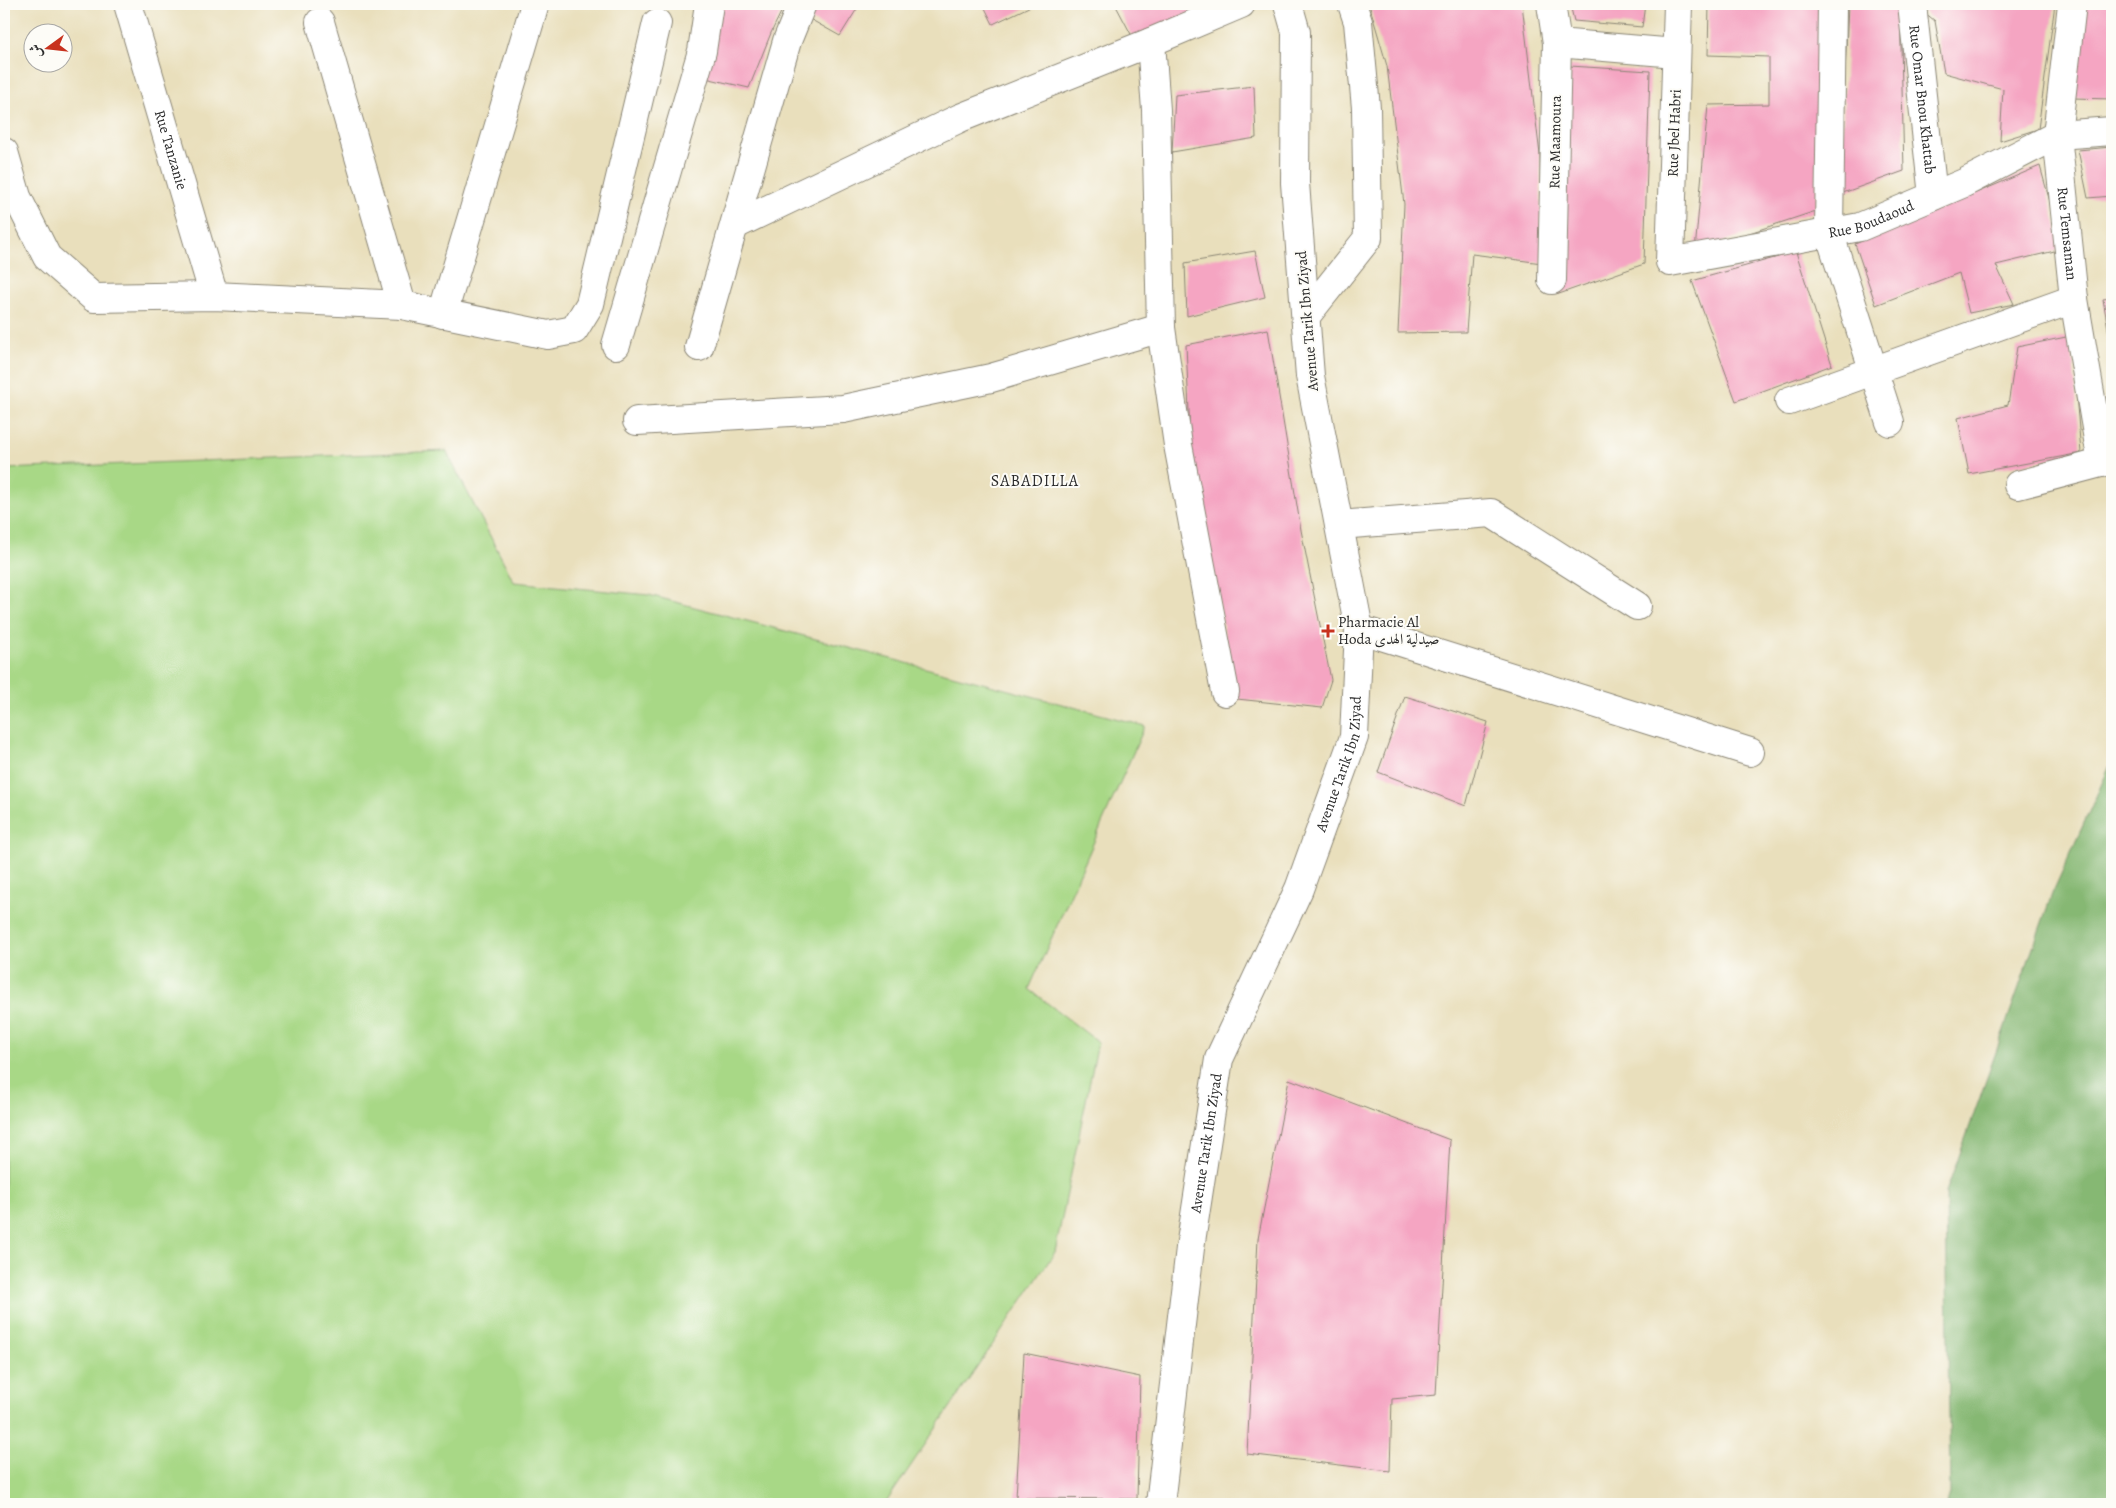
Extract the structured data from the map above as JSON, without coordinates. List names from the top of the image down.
{
  "streets": {
    "street": [
      "Rue Omar Bnou Khattab",
      "Rue Jbel Habri",
      "Rue Maamoura",
      "Rue Tanzanie",
      "Rue Boudaoud",
      "Rue Temsaman",
      "Avenue Tarik Ibn Ziyad"
    ]
  },
  "crossings": [
    ["Rue Omar Bnou Khattab", "Rue Boudaoud"],
    ["Rue Jbel Habri", "Rue Boudaoud"],
    ["Rue Boudaoud", "Rue Temsaman"]
  ],
  "districts": ["SABADILLA"],
  "places": {
    "health": ["Pharmacie Al Hoda صيدلية الهدى"]
  },
  "north": "left"
}
